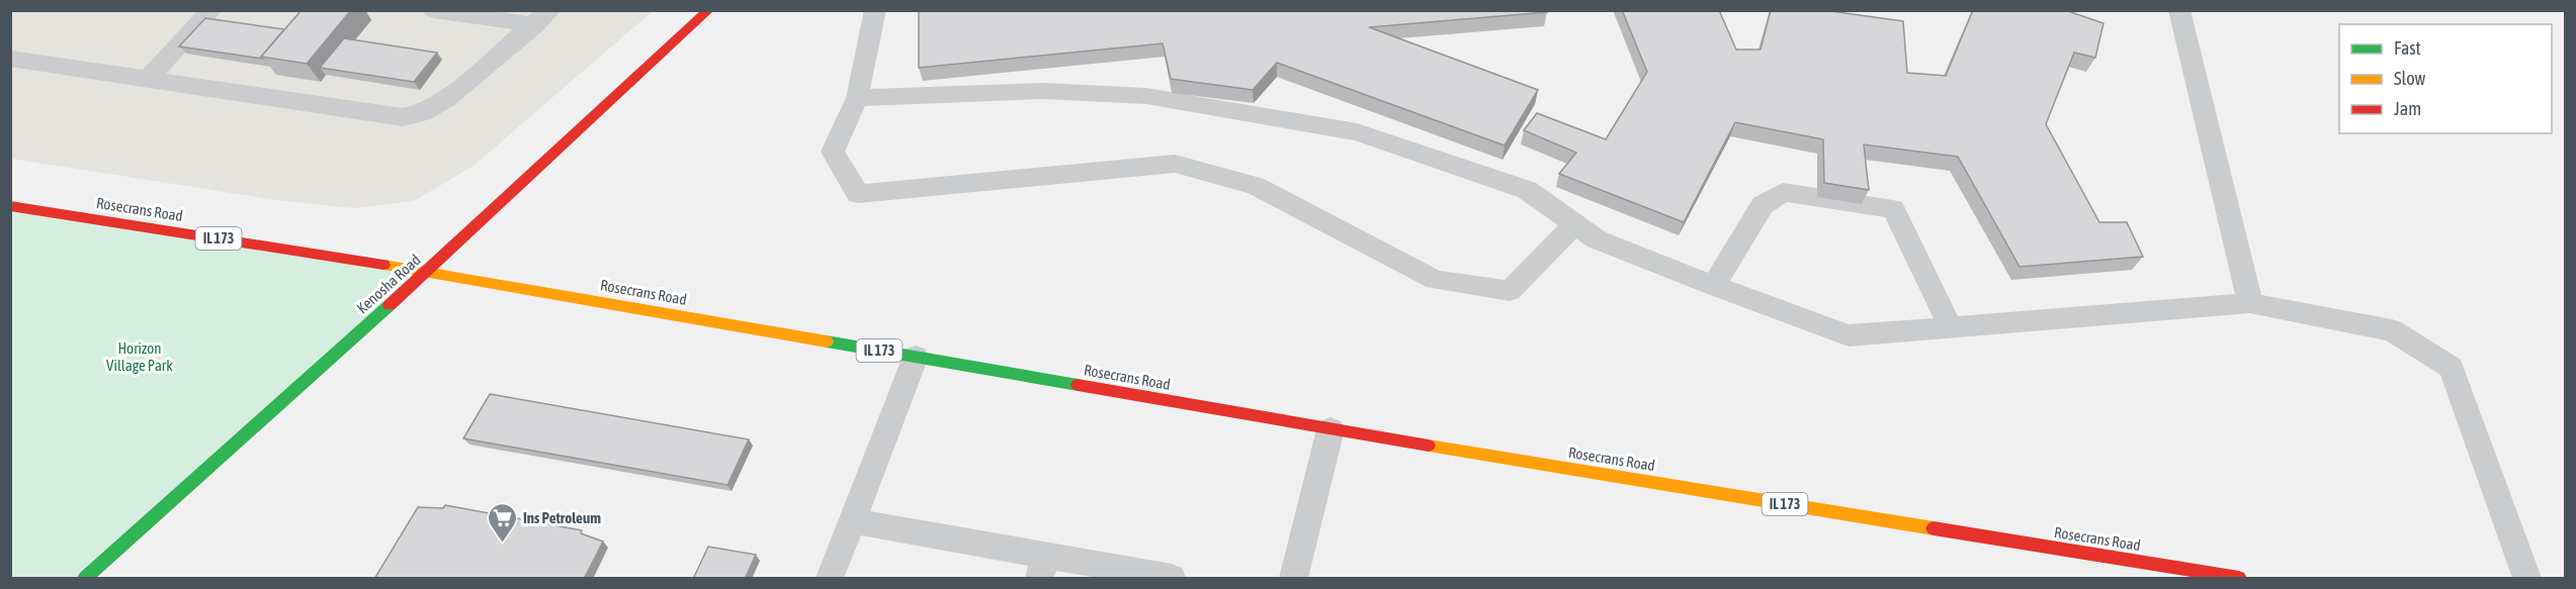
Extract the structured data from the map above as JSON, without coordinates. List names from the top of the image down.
{
  "streets": {
    "main road": ["Rosecrans Road", "IL 173", "Kenosha Road"]
  },
  "crossings": [
    ["Rosecrans Road", "Kenosha Road"]
  ],
  "parks": ["Horizon Village Park"],
  "places": {
    "supermarket": ["Ins Petroleum"]
  },
  "legend": ["Fast", "Slow", "Jam"]
}
